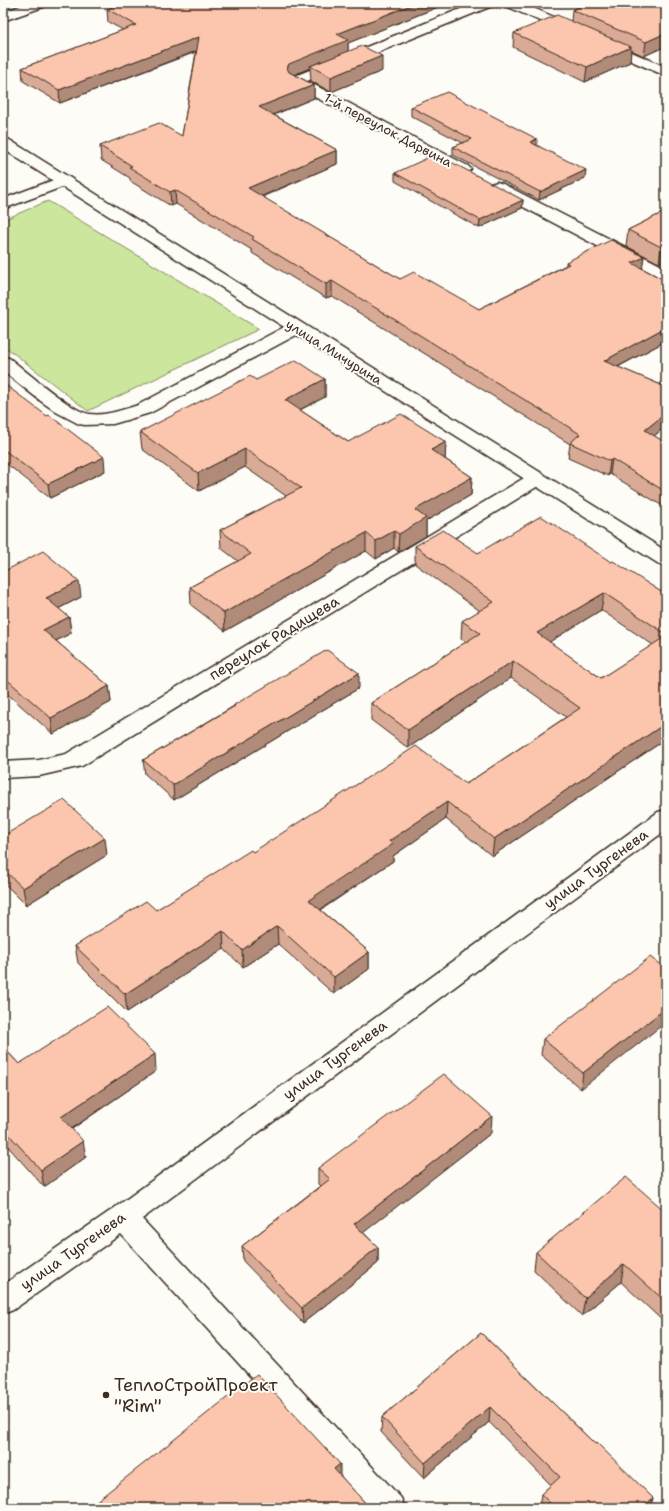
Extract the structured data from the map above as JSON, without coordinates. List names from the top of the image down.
{
  "streets": {
    "street": [
      "1-й переулок Дарвина",
      "улица Мичурина",
      "переулок Радищева",
      "улица Тургенева"
    ]
  },
  "crossings": [
    ["улица Мичурина", "переулок Радищева"]
  ],
  "places": ["ТеплоСтройПроект \"Rim\""]
}
